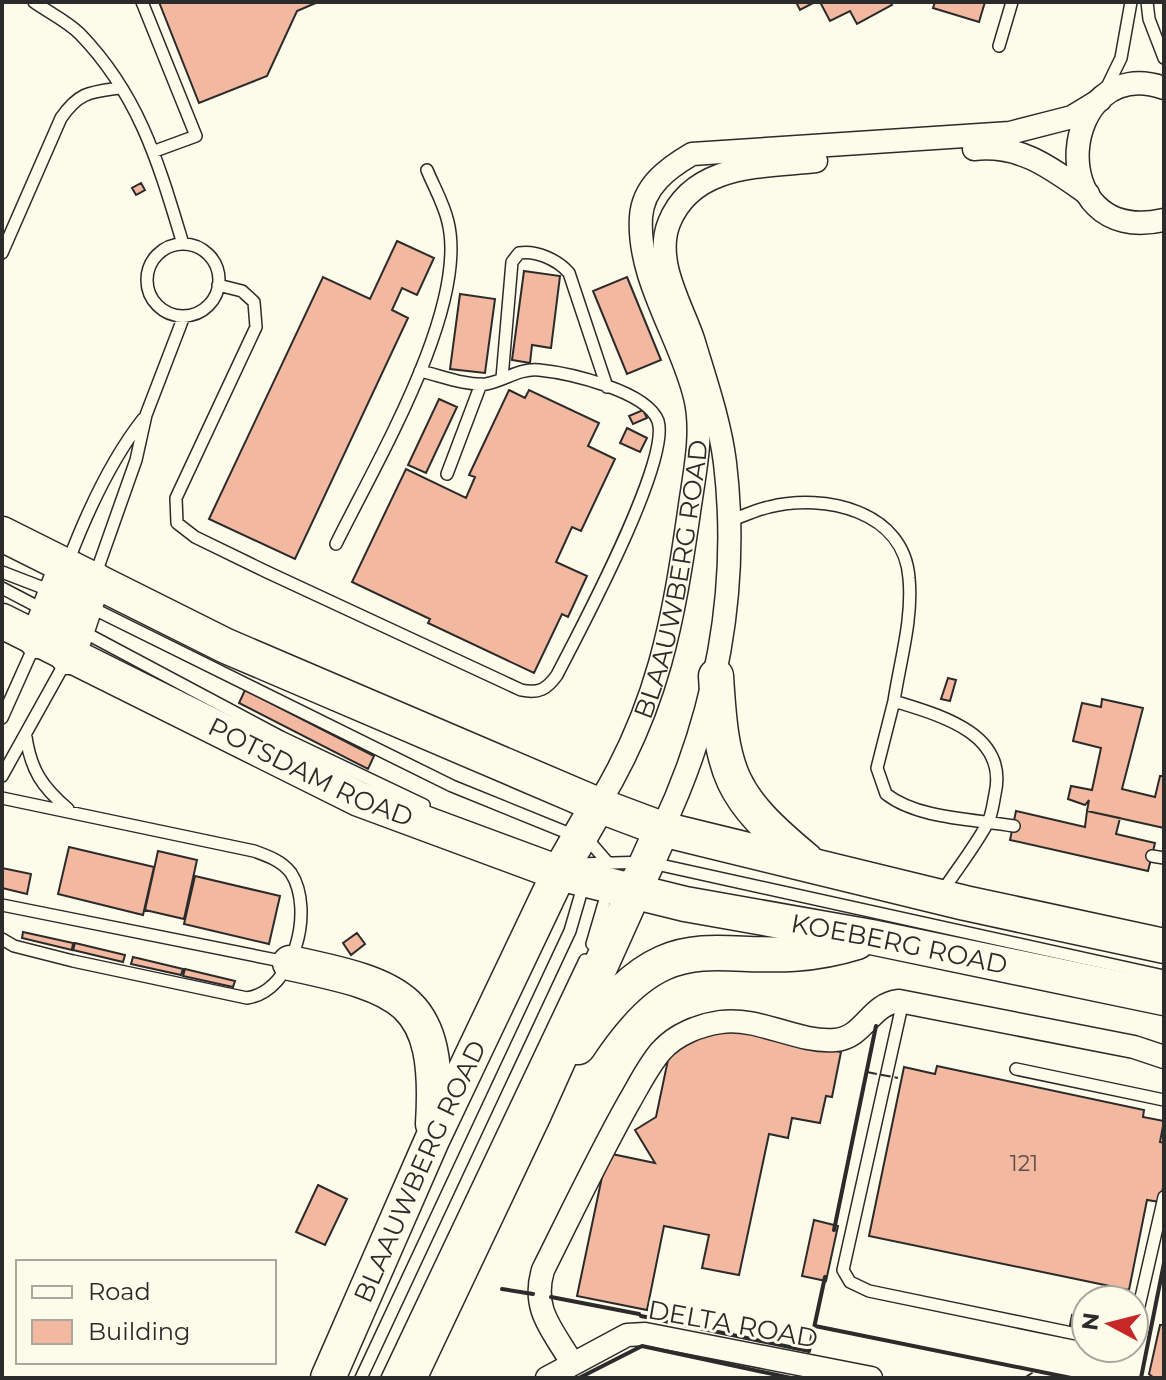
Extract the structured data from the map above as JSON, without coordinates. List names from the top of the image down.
{
  "streets": {
    "main road": ["BLAAUWBERG ROAD", "POTSDAM ROAD", "KOEBERG ROAD"],
    "street": ["DELTA ROAD"]
  },
  "crossings": [
    ["BLAAUWBERG ROAD", "POTSDAM ROAD"],
    ["BLAAUWBERG ROAD", "KOEBERG ROAD"],
    ["POTSDAM ROAD", "KOEBERG ROAD"]
  ],
  "house_numbers": ["121"],
  "legend": ["Road", "Building"],
  "north": "left"
}
